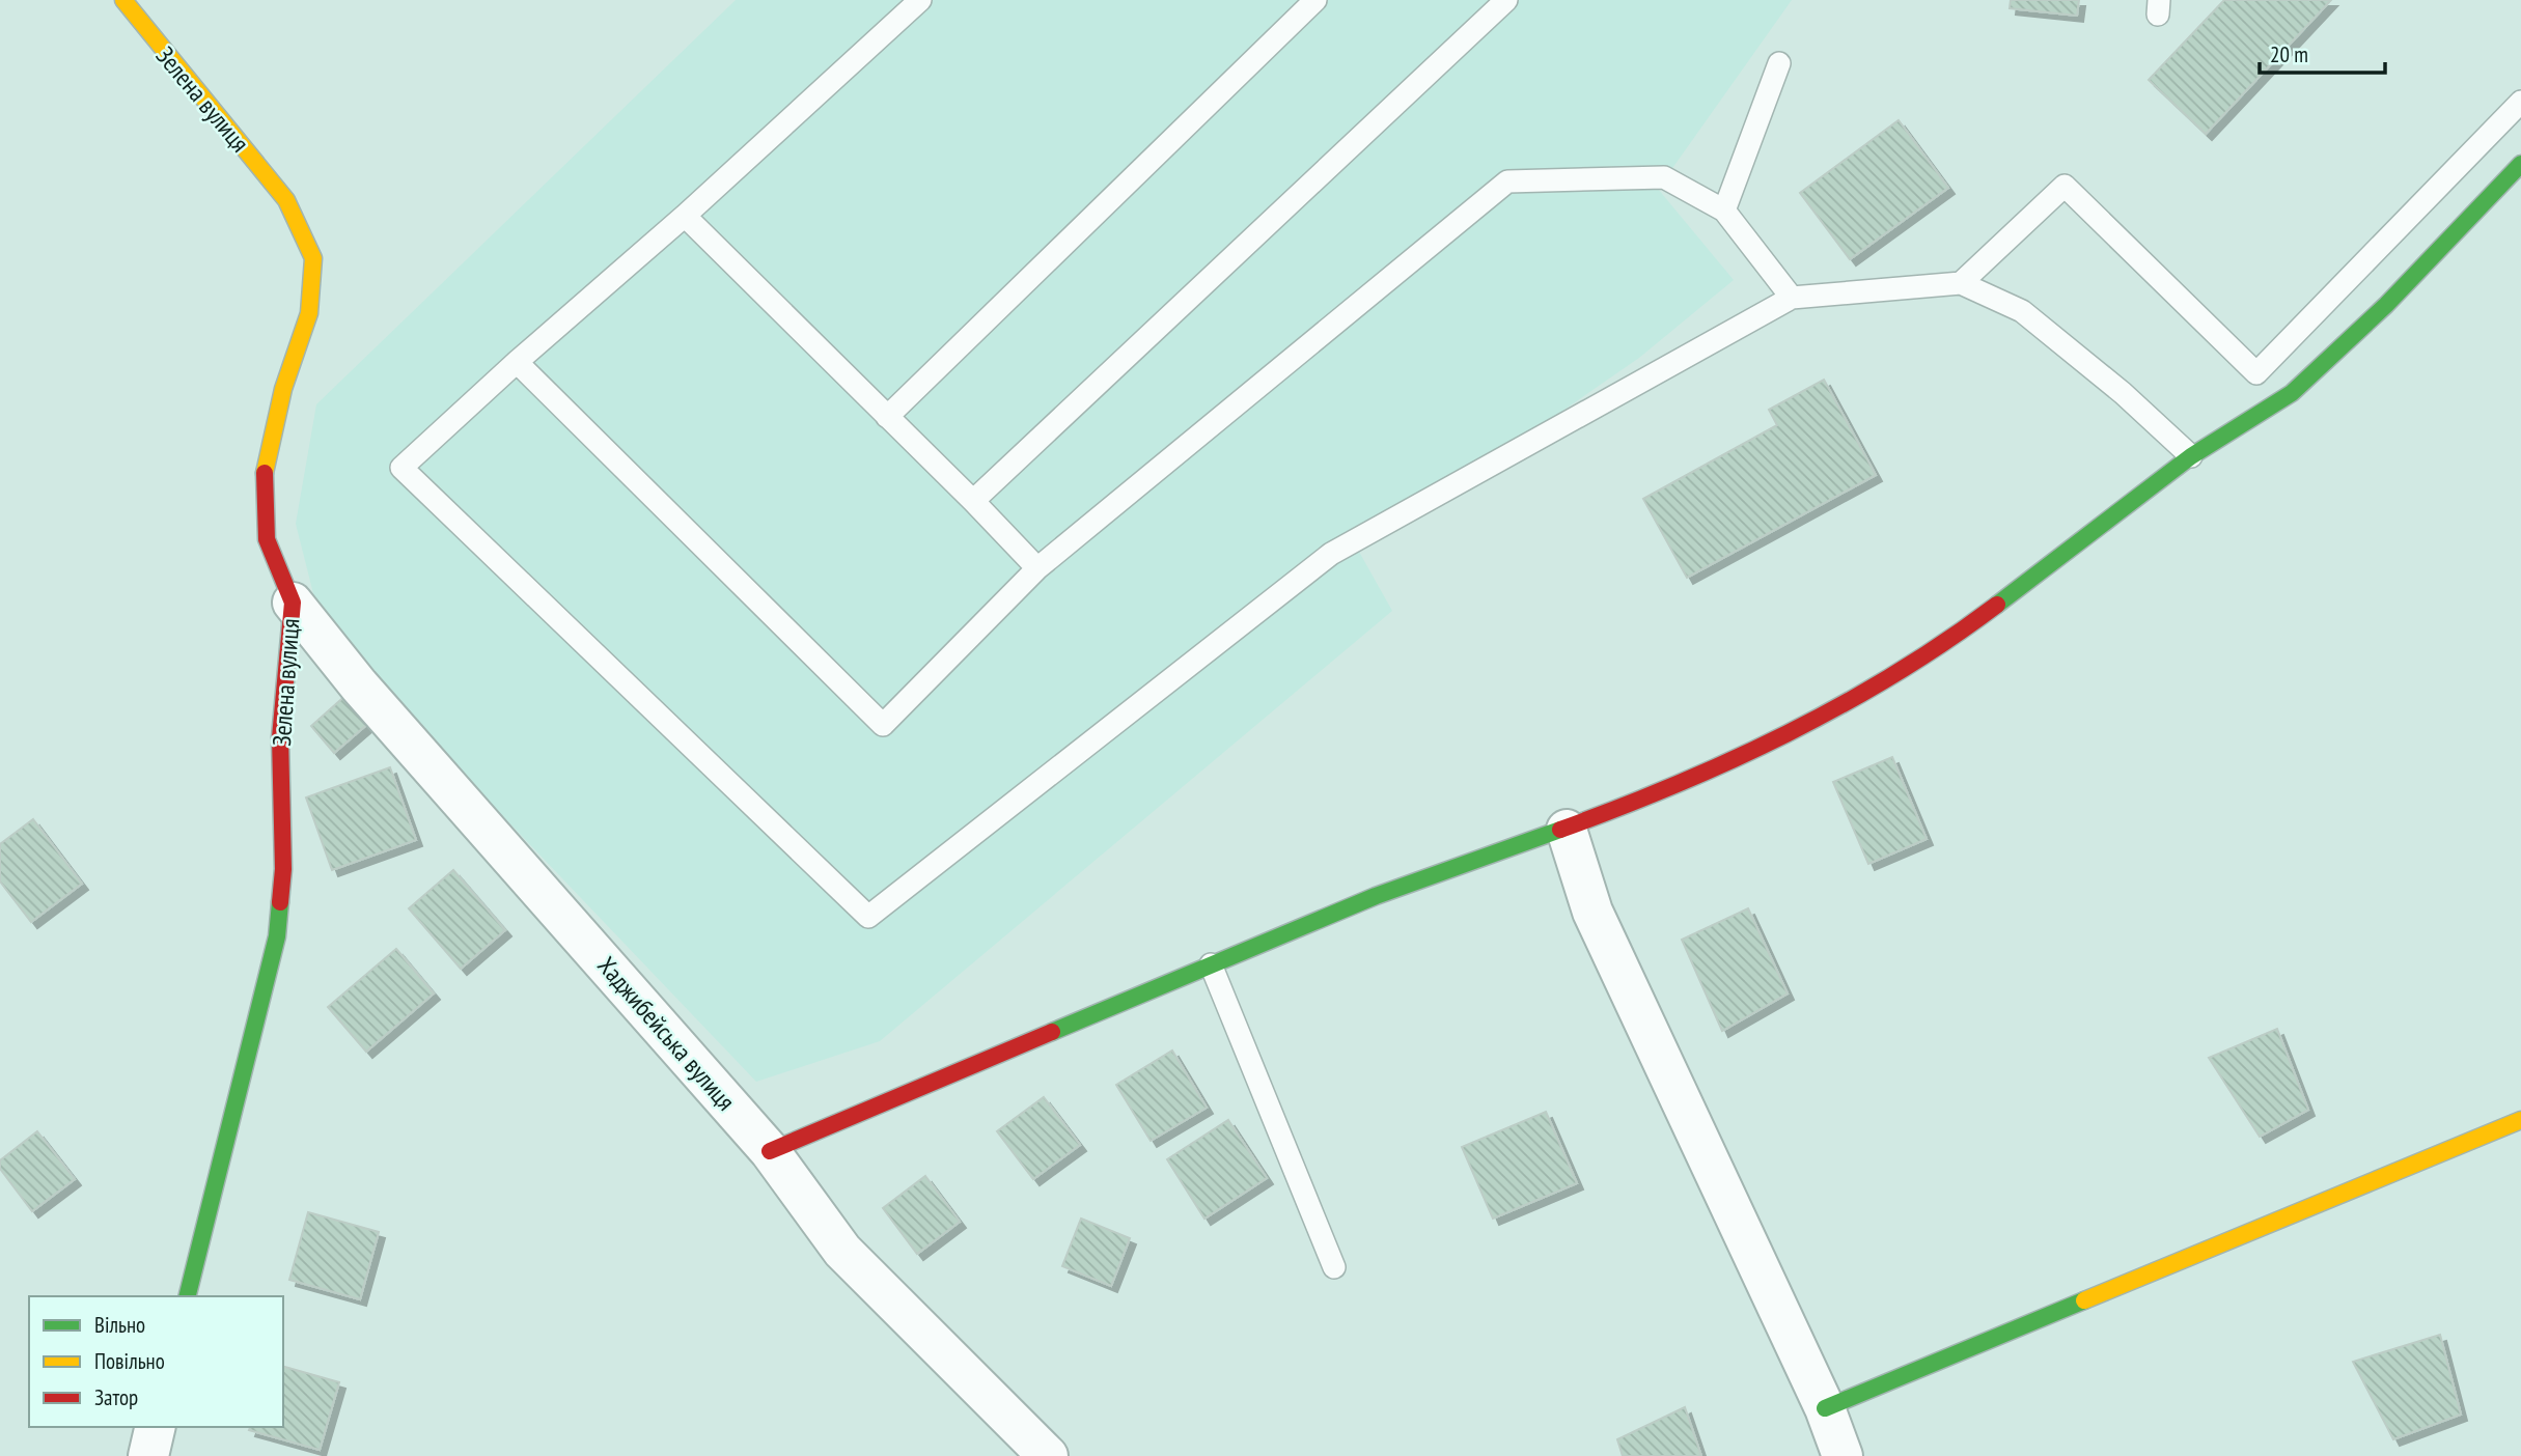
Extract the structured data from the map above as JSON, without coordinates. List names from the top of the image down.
{
  "streets": {
    "street": ["Зелена вулиця", "Хаджибейська вулиця"]
  },
  "crossings": [
    ["Зелена вулиця", "Хаджибейська вулиця"]
  ],
  "legend": ["Вільно", "Повільно", "Затор"],
  "scale_bar": "20 m"
}
